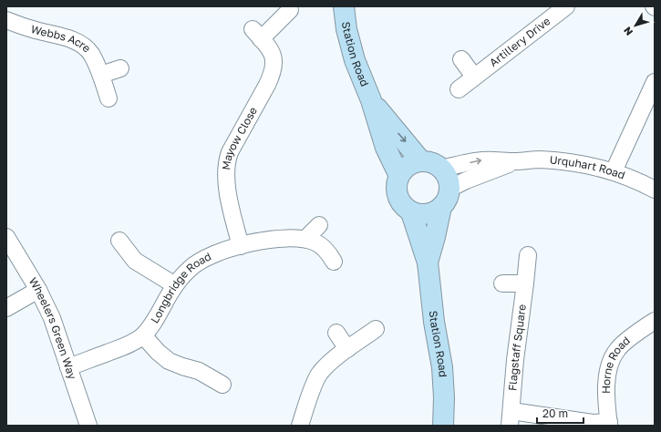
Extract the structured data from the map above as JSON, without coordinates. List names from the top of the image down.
{
  "streets": {
    "street": [
      "Webbs Acre",
      "Artillery Drive",
      "Station Road",
      "Mayow Close",
      "Urquhart Road",
      "Longbridge Road",
      "Wheelers Green Way",
      "Flagstaff Square",
      "Horne Road"
    ]
  },
  "crossings": [
    ["Station Road", "Urquhart Road"],
    ["Mayow Close", "Longbridge Road"],
    ["Longbridge Road", "Wheelers Green Way"],
    ["Flagstaff Square", "Horne Road"]
  ],
  "scale_bar": "20 m",
  "north": "bottom left"
}
